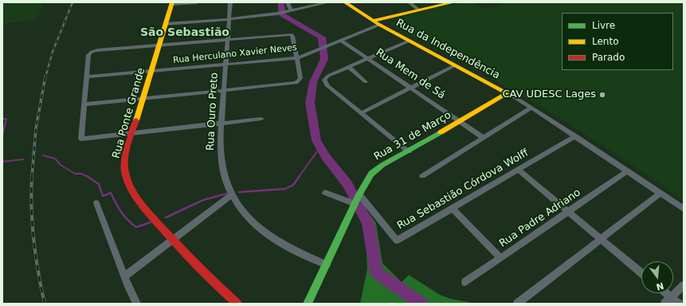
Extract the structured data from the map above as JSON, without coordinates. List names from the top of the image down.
{
  "streets": {
    "main road": ["Rua da Independência", "Rua Ponte Grande", "Rua 31 de Março"],
    "street": [
      "Rua Herculano Xavier Neves",
      "Rua Mem de Sá",
      "Rua Ouro Preto",
      "Rua Sebastião Córdova Wolff",
      "Rua Padre Adriano"
    ]
  },
  "crossings": [
    ["Rua da Independência", "Rua Herculano Xavier Neves"],
    ["Rua da Independência", "Rua 31 de Março"],
    ["Rua da Independência", "Rua Sebastião Córdova Wolff"],
    ["Rua da Independência", "Rua Padre Adriano"],
    ["Rua Herculano Xavier Neves", "Rua Mem de Sá"],
    ["Rua Herculano Xavier Neves", "Rua Ouro Preto"],
    ["Rua Herculano Xavier Neves", "Rua Ponte Grande"],
    ["Rua Mem de Sá", "Rua 31 de Março"],
    ["Rua Ouro Preto", "Rua 31 de Março"],
    ["Rua 31 de Março", "Rua Sebastião Córdova Wolff"]
  ],
  "districts": ["São Sebastião"],
  "places": ["CAV UDESC Lages"],
  "legend": ["Livre", "Lento", "Parado"],
  "north": "bottom"
}
